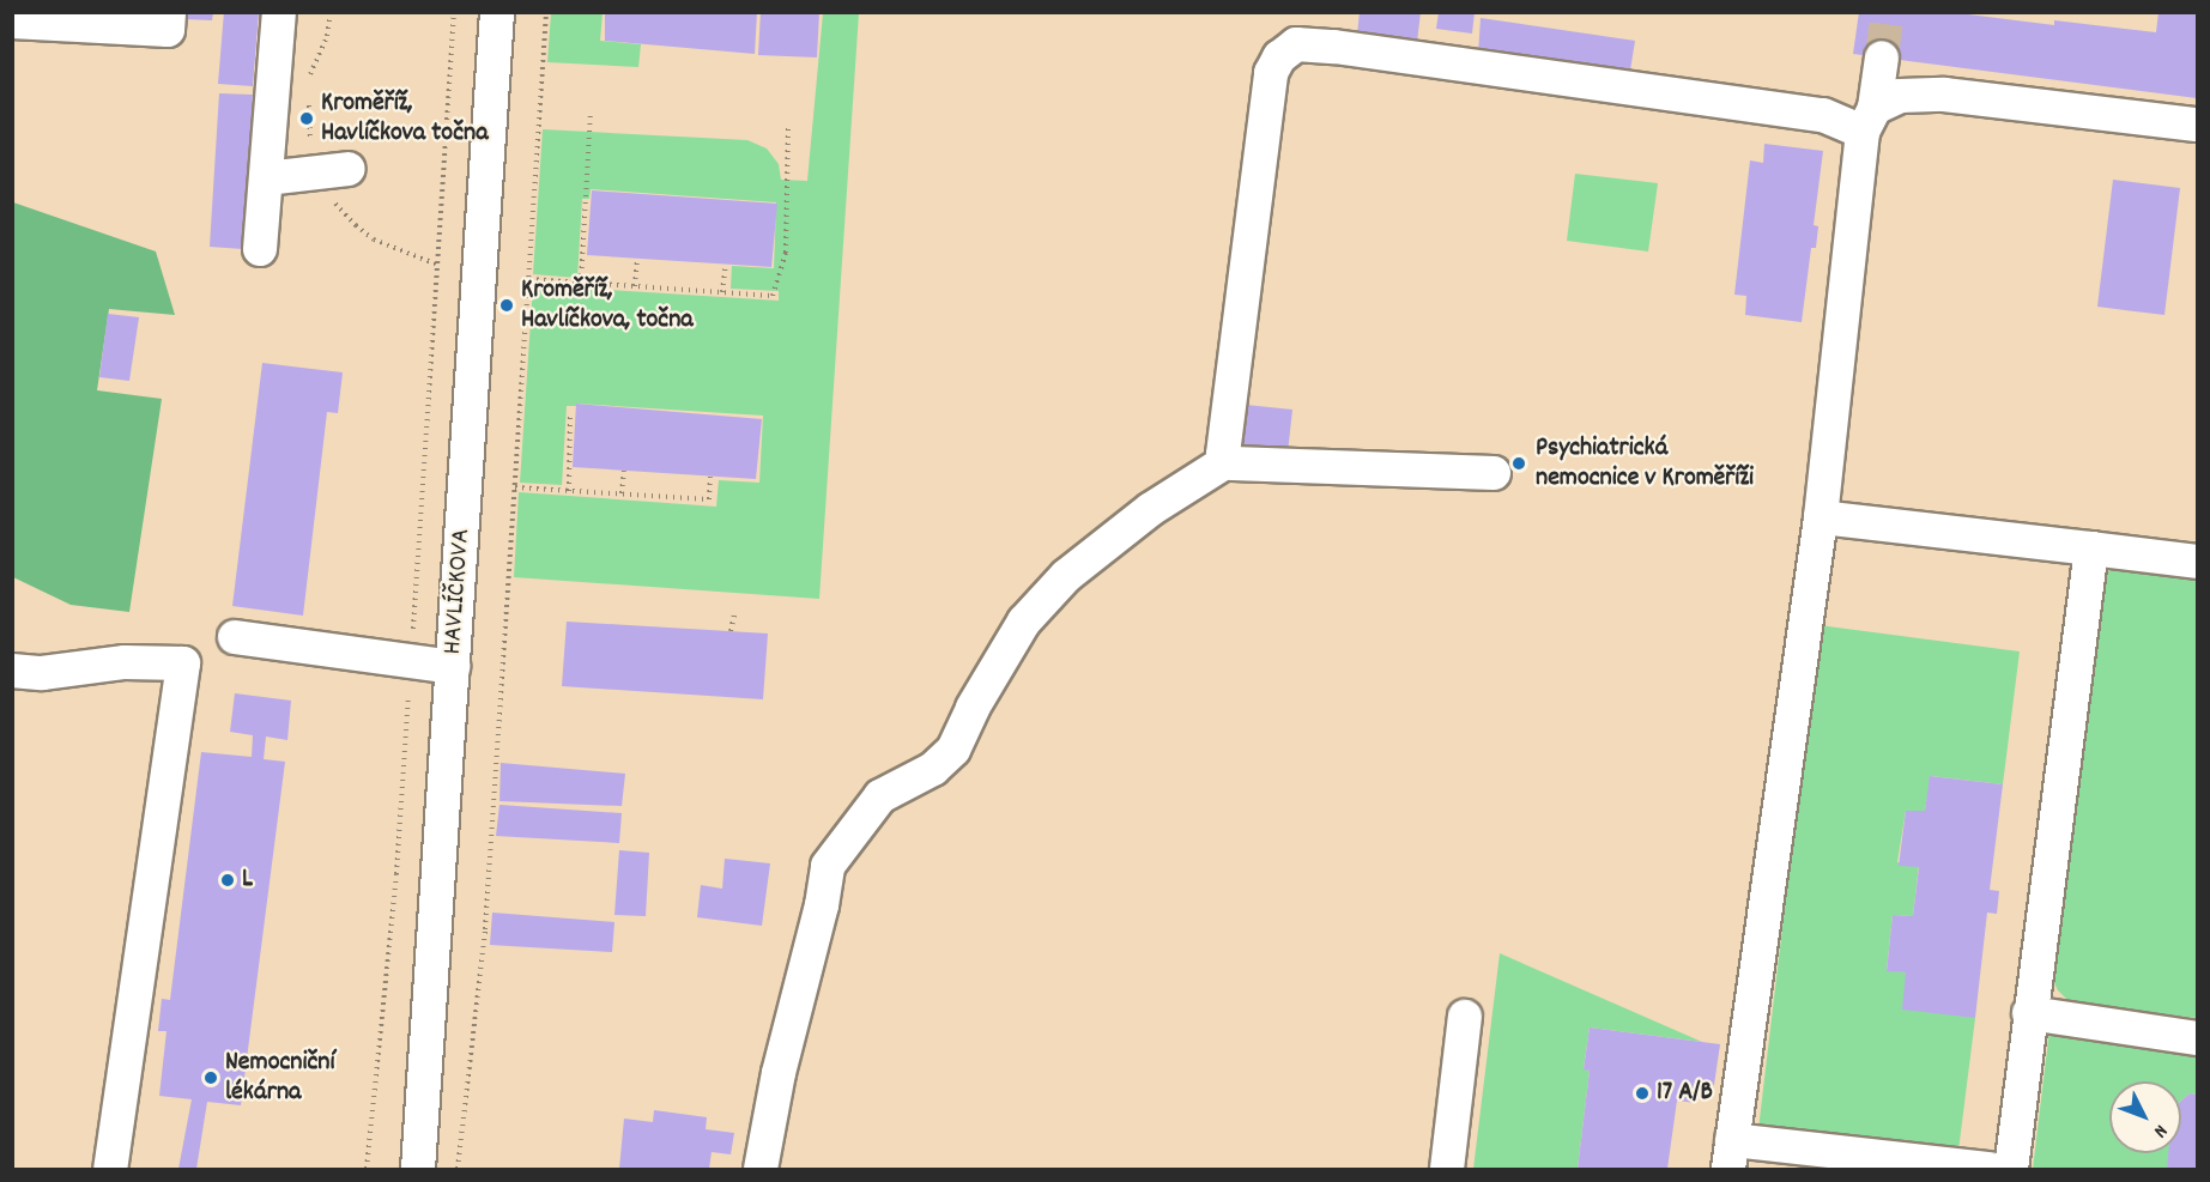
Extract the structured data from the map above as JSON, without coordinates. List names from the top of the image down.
{
  "streets": {
    "street": ["HAVLÍČKOVA"]
  },
  "places": [
    "Kroměříž, Havlíčkova točna",
    "Kroměříž, Havlíčkova, točna",
    "Psychiatrická nemocnice v Kroměříži",
    "L",
    "Nemocniční lékárna",
    "17 A/B"
  ],
  "north": "bottom right"
}
